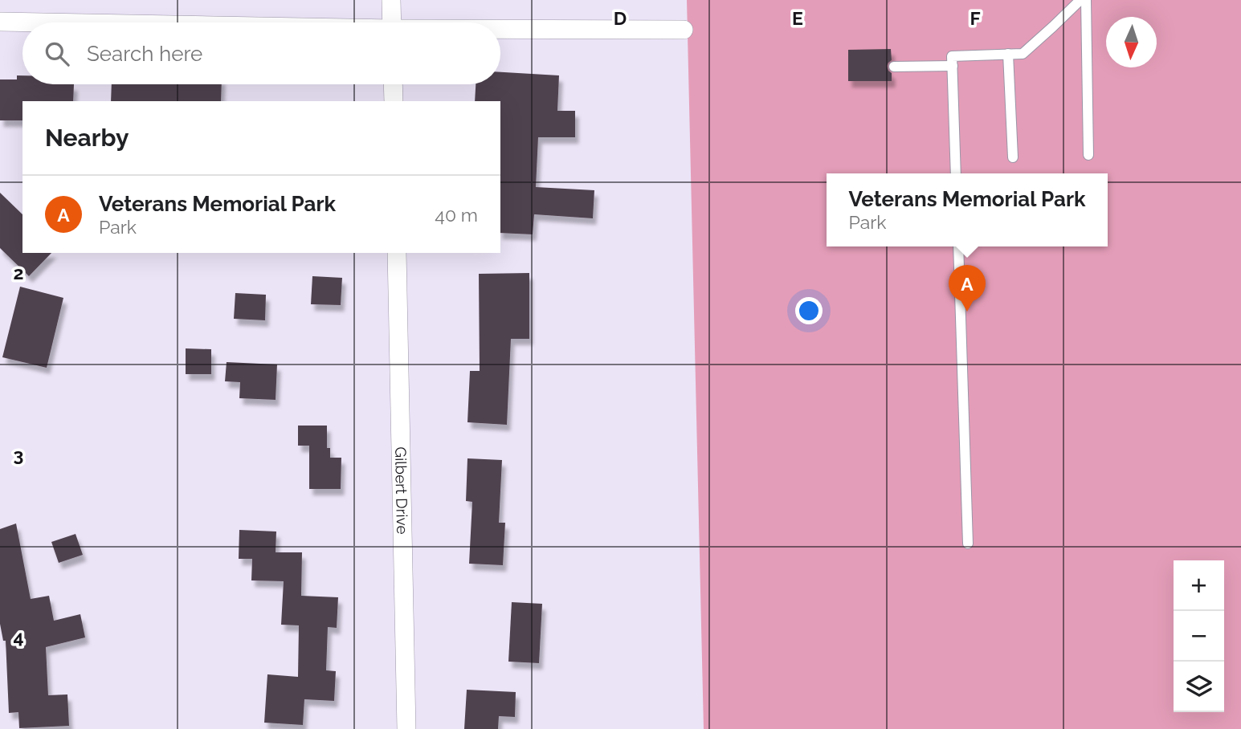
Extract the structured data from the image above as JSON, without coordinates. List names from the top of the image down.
{
  "streets": {
    "street": ["Gilbert Drive"]
  },
  "north": "bottom",
  "page": {
    "search": "Search here",
    "heading": "Nearby",
    "popup": ["Veterans Memorial Park", "Park"],
    "list": [
      {
        "mark": "A",
        "name": "Veterans Memorial Park",
        "note": "Park",
        "value": "40 m"
      }
    ],
    "pins": "A",
    "map_buttons": ["+", "−"]
  },
  "grid": {
    "columns": ["D", "E", "F"],
    "rows": ["2", "3", "4"]
  }
}
